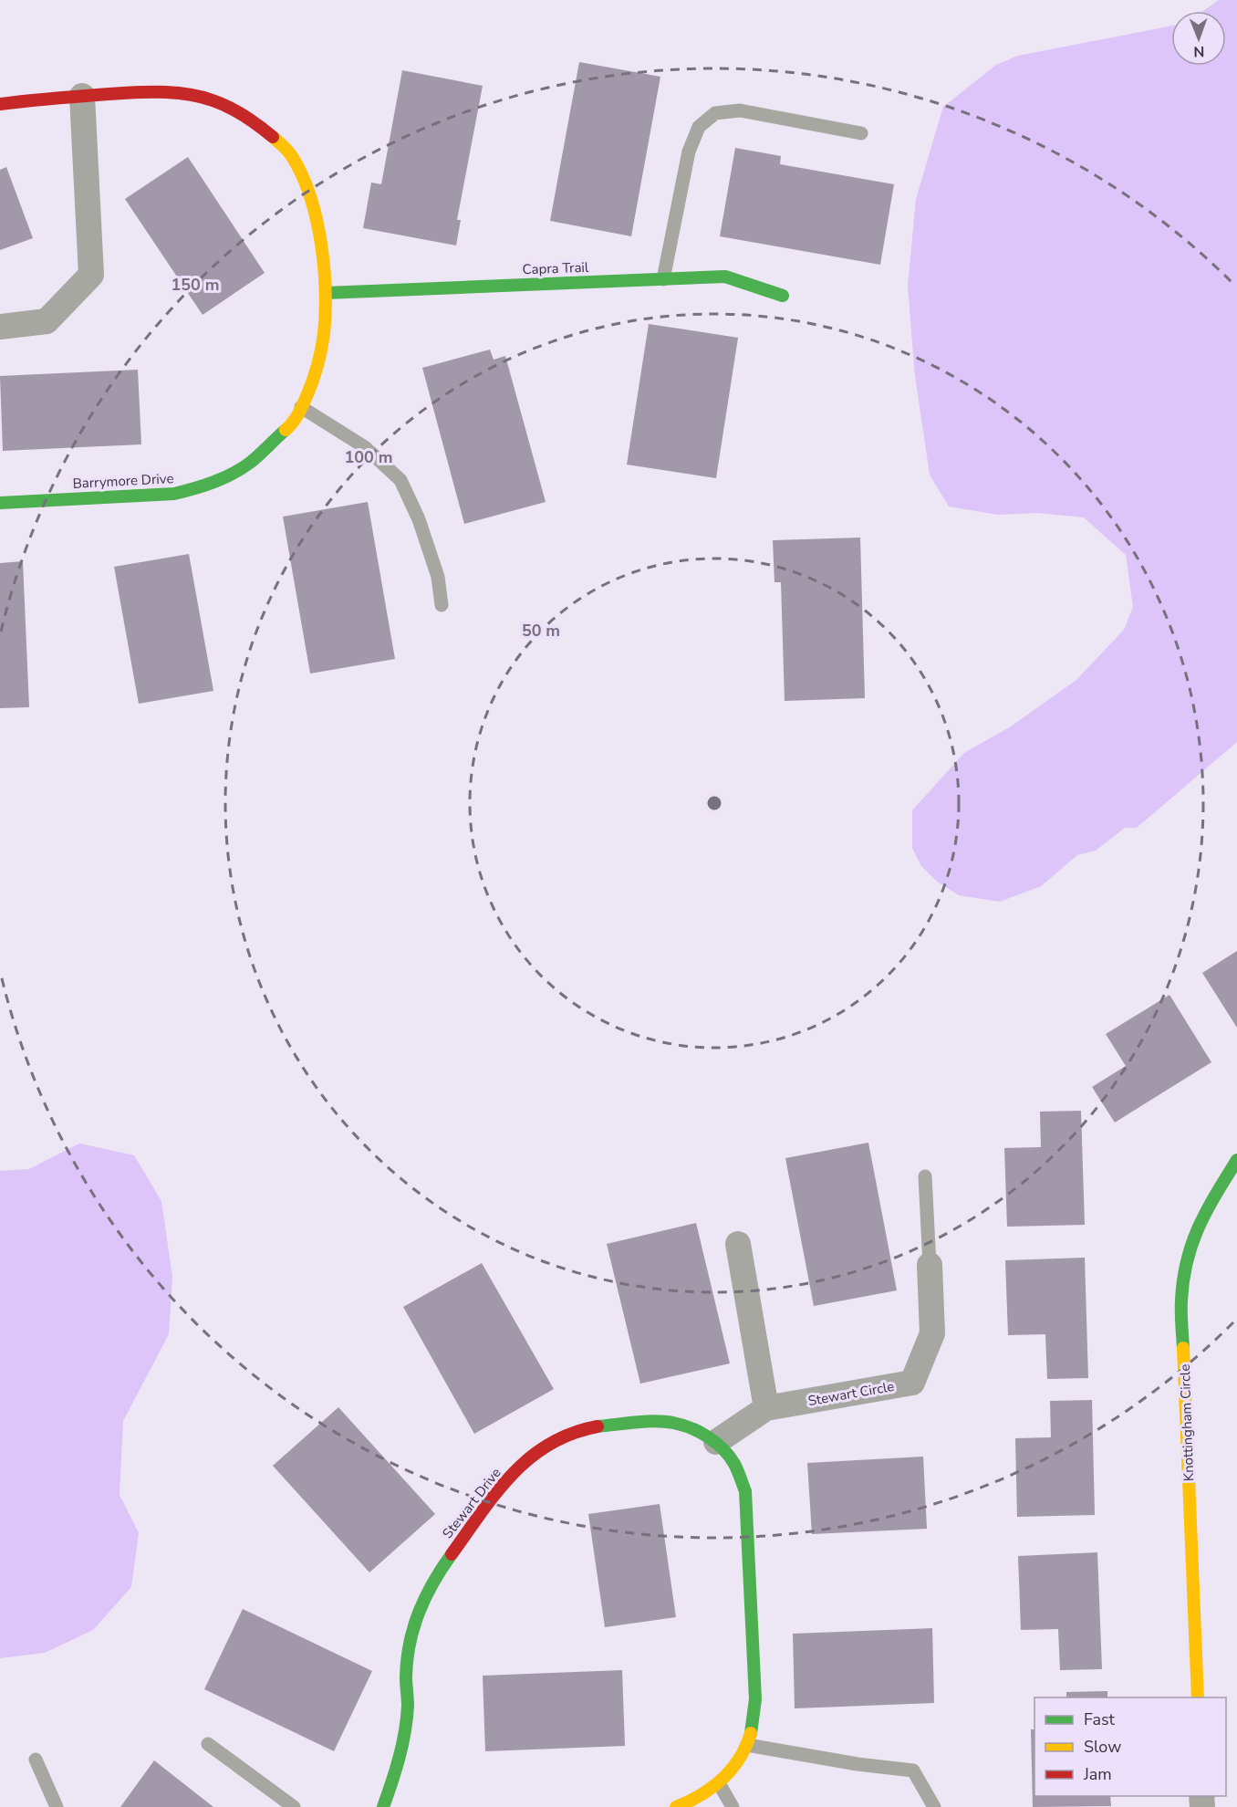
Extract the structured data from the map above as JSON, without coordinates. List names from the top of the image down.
{
  "streets": {
    "street": [
      "Capra Trail",
      "Barrymore Drive",
      "Stewart Circle",
      "Knottingham Circle",
      "Stewart Drive"
    ]
  },
  "crossings": [
    ["Capra Trail", "Barrymore Drive"],
    ["Stewart Circle", "Stewart Drive"]
  ],
  "legend": ["Fast", "Slow", "Jam"],
  "north": "bottom",
  "rings": ["150 m", "100 m", "50 m"]
}
